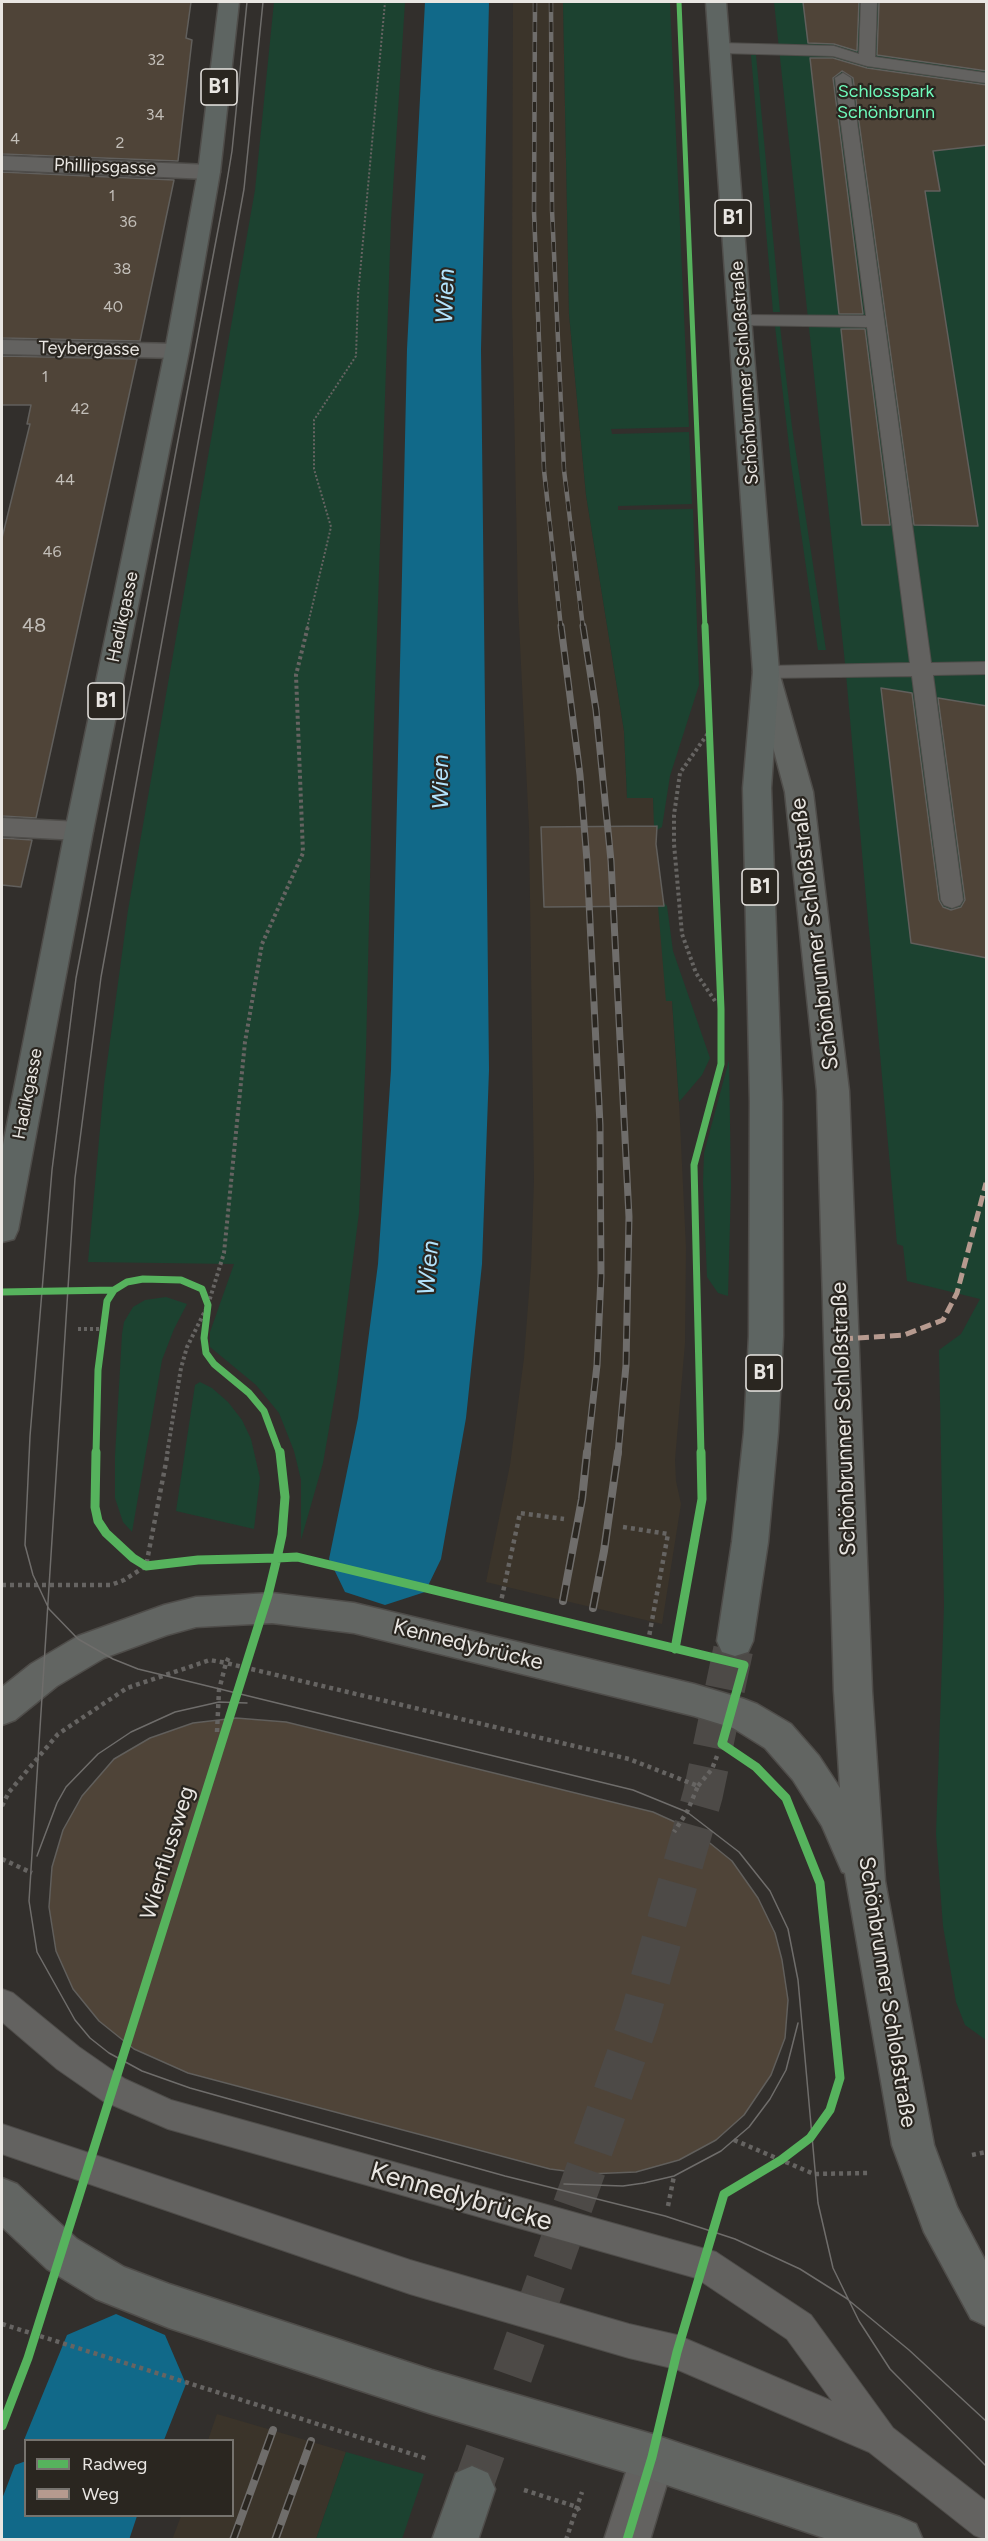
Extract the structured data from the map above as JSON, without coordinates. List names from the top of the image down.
{
  "streets": {
    "main road": [
      "B1",
      "Schönbrunner Schloßstraße",
      "Hadikgasse",
      "Kennedybrücke"
    ],
    "street": ["Phillipsgasse", "Teybergasse"],
    "cycle path": ["Wienflussweg"]
  },
  "crossings": [
    ["Phillipsgasse", "Hadikgasse"],
    ["Teybergasse", "Hadikgasse"],
    ["Schönbrunner Schloßstraße", "Kennedybrücke"]
  ],
  "water": ["Wien"],
  "parks": ["Schlosspark Schönbrunn"],
  "house_numbers": [
    "32",
    "34",
    "4",
    "2",
    "1",
    "36",
    "38",
    "40",
    "1",
    "42",
    "44",
    "46",
    "48"
  ],
  "legend": ["Radweg", "Weg"]
}
